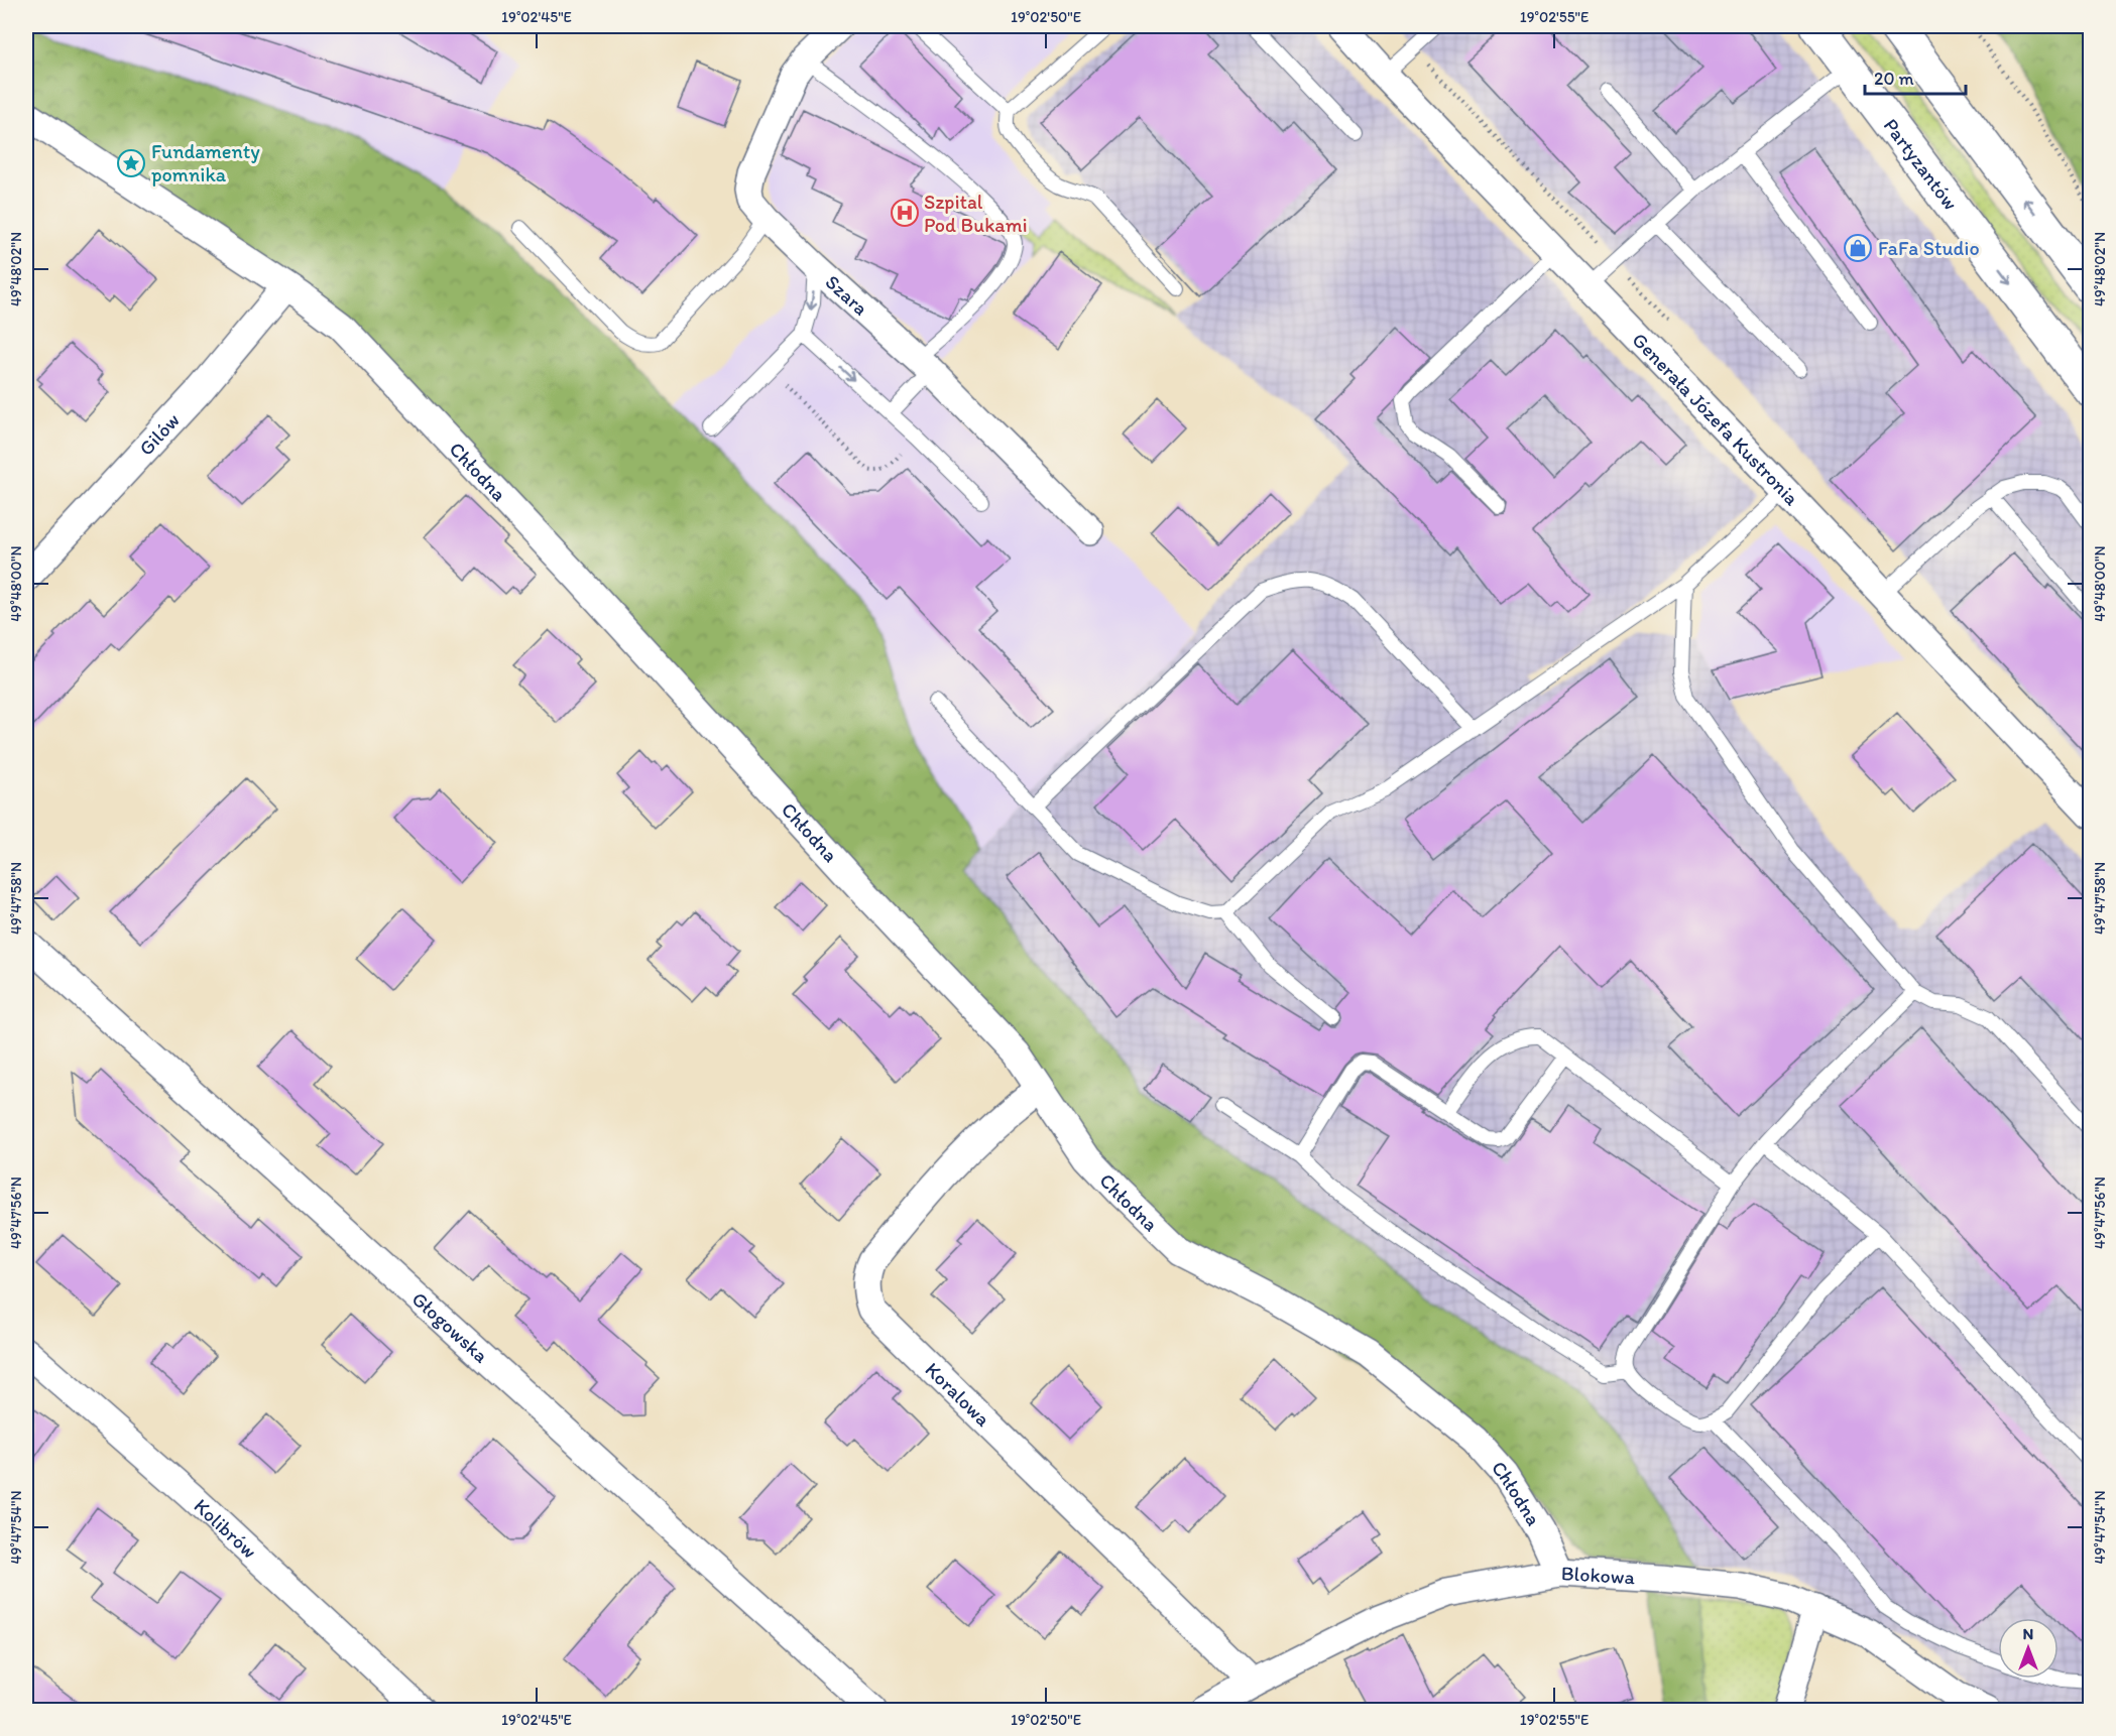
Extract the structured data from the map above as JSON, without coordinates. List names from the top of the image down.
{
  "streets": {
    "main road": ["Partyzantów"],
    "street": [
      "Szara",
      "Generała Józefa Kustronia",
      "Gilów",
      "Chłodna",
      "Głogowska",
      "Koralowa",
      "Kolibrów",
      "Blokowa"
    ]
  },
  "crossings": [
    ["Gilów", "Chłodna"],
    ["Chłodna", "Koralowa"],
    ["Chłodna", "Blokowa"],
    ["Koralowa", "Blokowa"]
  ],
  "places": {
    "place": ["Fundamenty pomnika"],
    "hospital": ["Szpital Pod Bukami"],
    "shop": ["FaFa Studio"]
  },
  "scale_bar": "20 m",
  "north": "top",
  "coordinates": [
    "19°02'45\"E",
    "19°02'50\"E",
    "19°02'55\"E",
    "49°48'02\"N",
    "49°48'00\"N",
    "49°47'58\"N",
    "49°47'56\"N",
    "49°47'54\"N"
  ]
}
